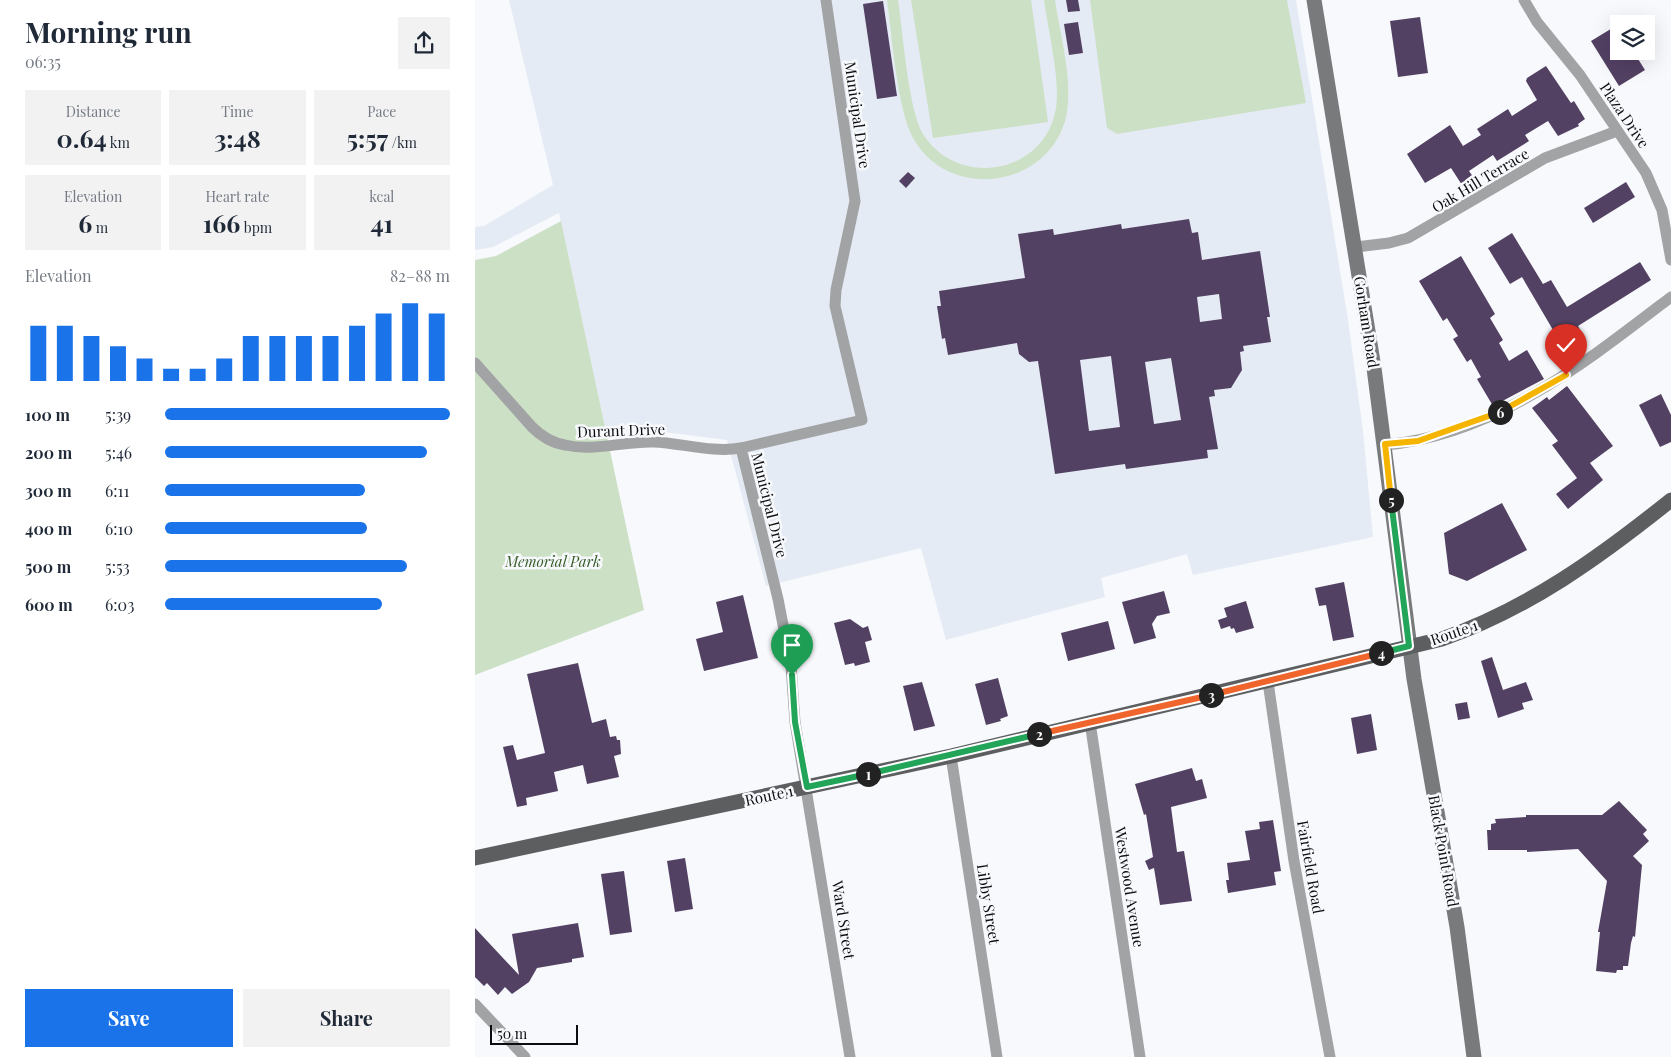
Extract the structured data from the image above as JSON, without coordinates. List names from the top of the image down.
{
  "streets": {
    "main road": ["Gorham Road", "Route 1", "Black Point Road"],
    "street": [
      "Municipal Drive",
      "Plaza Drive",
      "Oak Hill Terrace",
      "Durant Drive",
      "Fairfield Road",
      "Westwood Avenue",
      "Libby Street",
      "Ward Street"
    ]
  },
  "crossings": [
    ["Municipal Drive", "Durant Drive"],
    ["Municipal Drive", "Route 1"],
    ["Municipal Drive", "Ward Street"],
    ["Plaza Drive", "Oak Hill Terrace"],
    ["Oak Hill Terrace", "Gorham Road"],
    ["Gorham Road", "Route 1"],
    ["Gorham Road", "Black Point Road"],
    ["Route 1", "Black Point Road"],
    ["Route 1", "Fairfield Road"],
    ["Route 1", "Westwood Avenue"],
    ["Route 1", "Libby Street"],
    ["Route 1", "Ward Street"]
  ],
  "parks": ["Memorial Park"],
  "scale_bar": "50 m",
  "page": {
    "heading": ["Morning run", "06:35"],
    "stats": [
      ["Distance", "0.64 km"],
      ["Time", "3:48"],
      ["Pace", "5:57 /km"],
      ["Elevation", "6 m"],
      ["Heart rate", "166 bpm"],
      ["kcal", "41"]
    ],
    "chart": ["Elevation", "82–88 m"],
    "list": [
      {
        "name": "100 m",
        "note": "5:39"
      },
      {
        "name": "200 m",
        "note": "5:46"
      },
      {
        "name": "300 m",
        "note": "6:11"
      },
      {
        "name": "400 m",
        "note": "6:10"
      },
      {
        "name": "500 m",
        "note": "5:53"
      },
      {
        "name": "600 m",
        "note": "6:03"
      }
    ],
    "pins": [
      "6",
      "5",
      "4",
      "3",
      "2",
      "1"
    ],
    "buttons": ["Save", "Share"],
    "scale": "50 m"
  }
}
